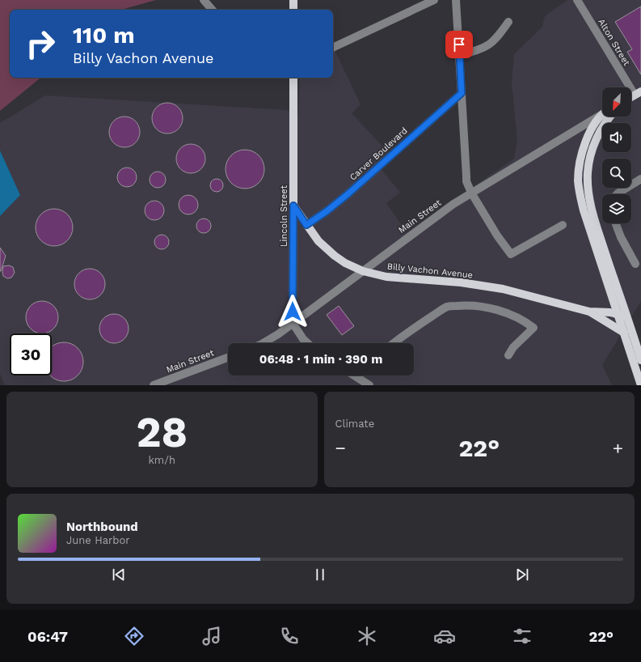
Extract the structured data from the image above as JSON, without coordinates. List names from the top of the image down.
{
  "streets": {
    "main road": ["Lincoln Street", "Billy Vachon Avenue"],
    "street": ["Alton Street", "Carver Boulevard", "Main Street"]
  },
  "crossings": [
    ["Carver Boulevard", "Billy Vachon Avenue"],
    ["Lincoln Street", "Main Street"],
    ["Lincoln Street", "Billy Vachon Avenue"],
    ["Main Street", "Billy Vachon Avenue"]
  ],
  "north": "bottom left",
  "page": {
    "turn": ["110 m", "Billy Vachon Avenue"],
    "limit": "30",
    "trip": "06:48 · 1 min · 390 m",
    "tile": [
      ["28", "km/h"],
      "Climate"
    ],
    "heat": ["−", "22°", "+"],
    "song": ["Northbound", "June Harbor"],
    "tabs": ["06:47", "22°"]
  }
}
